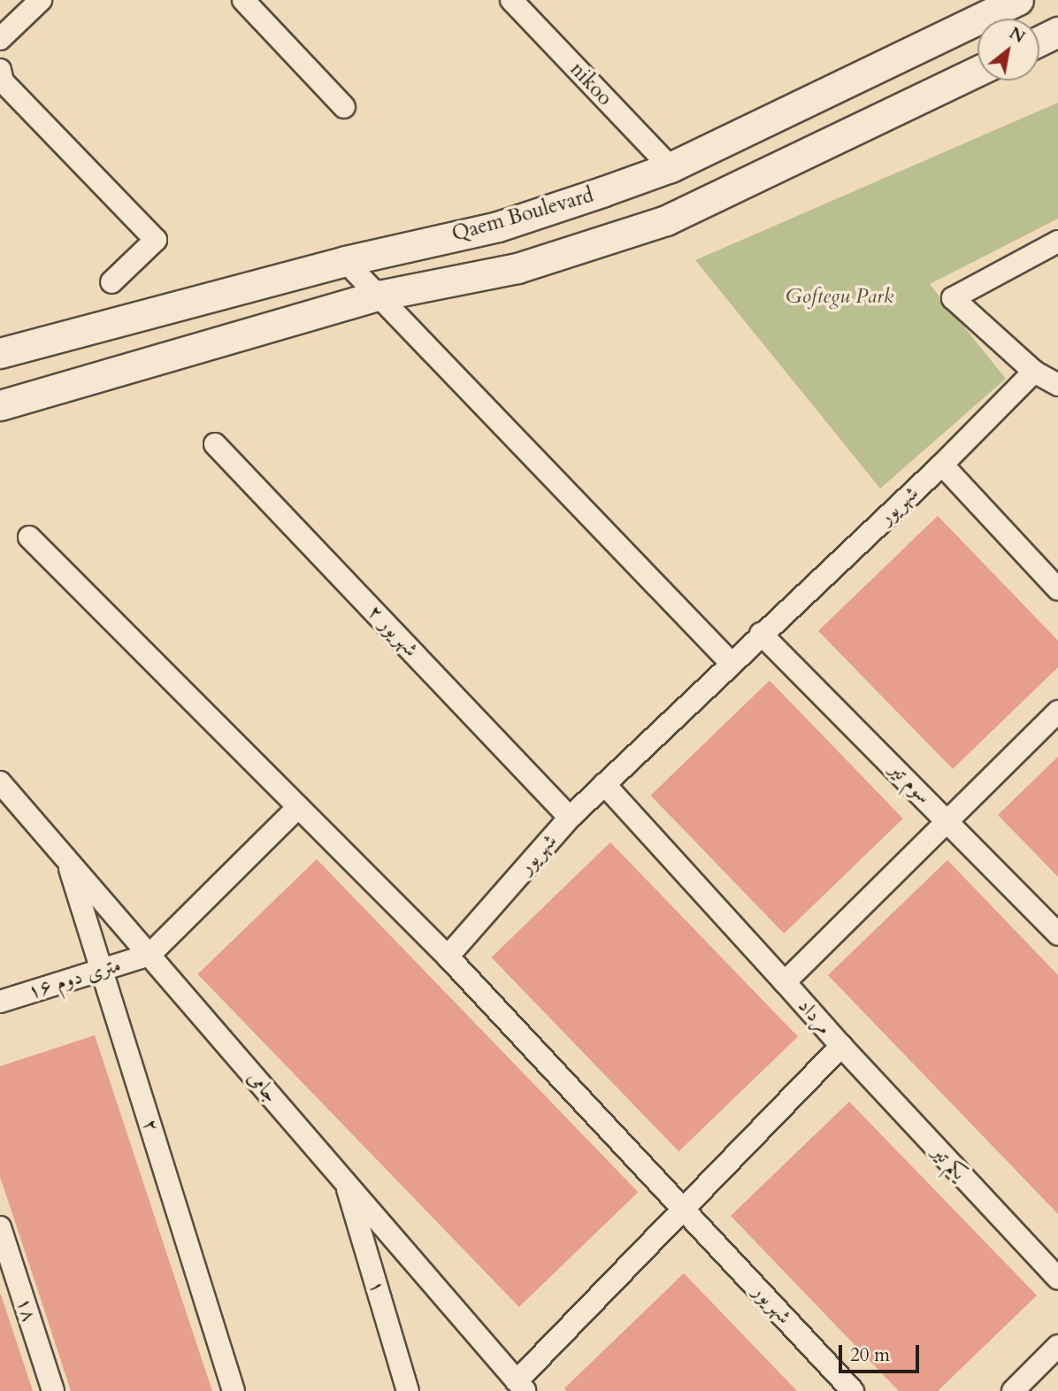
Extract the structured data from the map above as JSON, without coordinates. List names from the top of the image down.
{
  "streets": {
    "street": [
      "nikoo",
      "Qaem Boulevard",
      "شهریور",
      "شهریور ۲",
      "سوم تیر",
      "۱۶ متری دوم",
      "مرداد",
      "جامی",
      "۲",
      "یکم تیر",
      "۱",
      "۱۸"
    ]
  },
  "crossings": [
    ["nikoo", "Qaem Boulevard"],
    ["شهریور", "شهریور ۲"],
    ["شهریور", "سوم تیر"],
    ["شهریور", "مرداد"],
    ["سوم تیر", "مرداد"],
    ["۱۶ متری دوم", "جامی"],
    ["۱۶ متری دوم", "۲"],
    ["مرداد", "جامی"],
    ["مرداد", "یکم تیر"],
    ["جامی", "۲"],
    ["جامی", "۱"]
  ],
  "parks": ["Goftegu Park"],
  "scale_bar": "20 m",
  "north": "top right"
}
